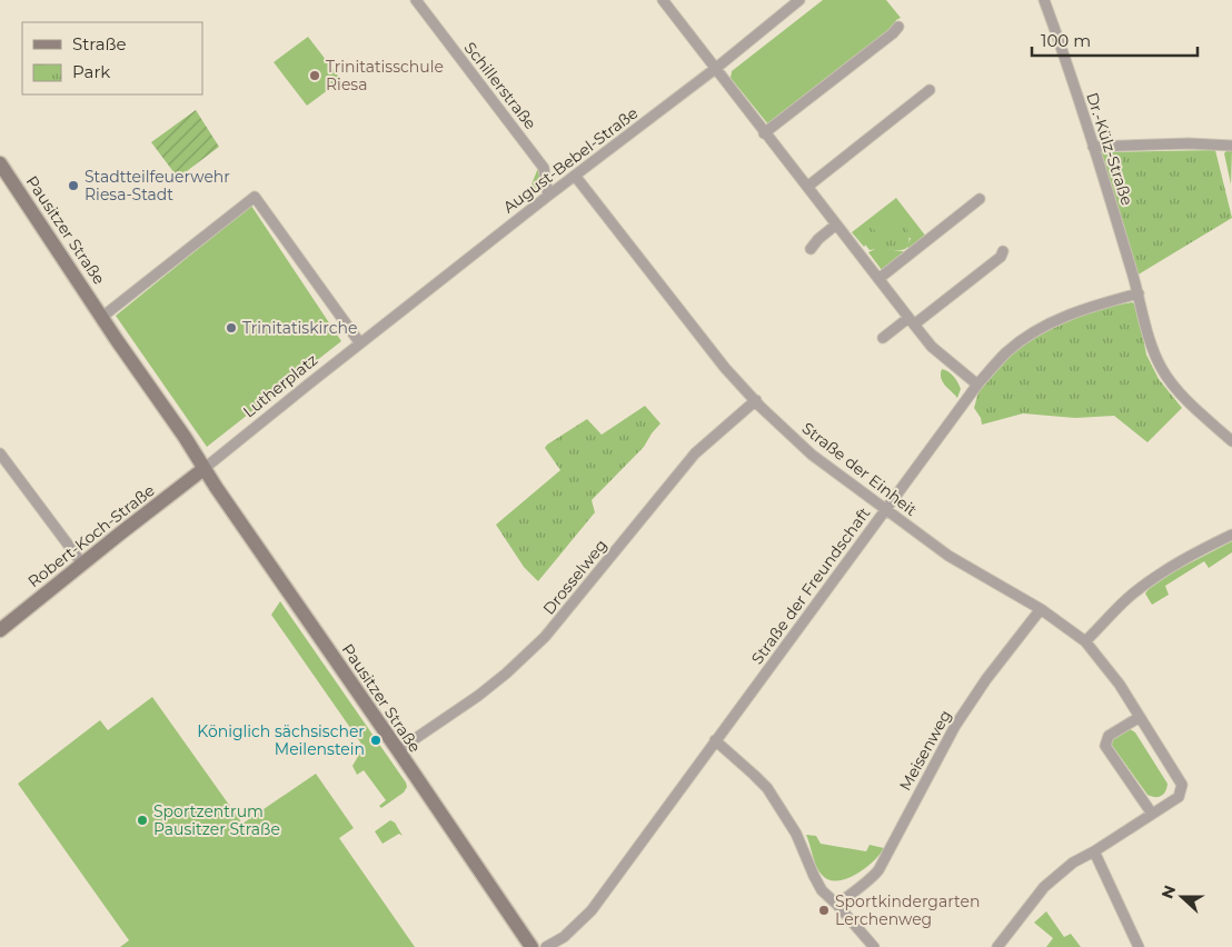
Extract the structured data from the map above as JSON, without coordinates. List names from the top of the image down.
{
  "streets": {
    "street": [
      "Schillerstraße",
      "Dr.-Külz-Straße",
      "August-Bebel-Straße",
      "Pausitzer Straße",
      "Lutherplatz",
      "Straße der Einheit",
      "Robert-Koch-Straße",
      "Drosselweg",
      "Straße der Freundschaft",
      "Meisenweg"
    ]
  },
  "crossings": [
    ["Schillerstraße", "August-Bebel-Straße"],
    ["Dr.-Külz-Straße", "Straße der Freundschaft"],
    ["August-Bebel-Straße", "Lutherplatz"],
    ["August-Bebel-Straße", "Straße der Einheit"],
    ["Pausitzer Straße", "Lutherplatz"],
    ["Pausitzer Straße", "Robert-Koch-Straße"],
    ["Pausitzer Straße", "Drosselweg"],
    ["Lutherplatz", "Robert-Koch-Straße"],
    ["Straße der Einheit", "Drosselweg"],
    ["Straße der Einheit", "Straße der Freundschaft"],
    ["Straße der Einheit", "Meisenweg"]
  ],
  "places": [
    "Trinitatisschule Riesa",
    "Stadtteilfeuerwehr Riesa-Stadt",
    "Trinitatiskirche",
    "Königlich sächsischer Meilenstein",
    "Sportzentrum Pausitzer Straße",
    "Sportkindergarten Lerchenweg"
  ],
  "legend": ["Straße", "Park"],
  "scale_bar": "100 m",
  "north": "left"
}
